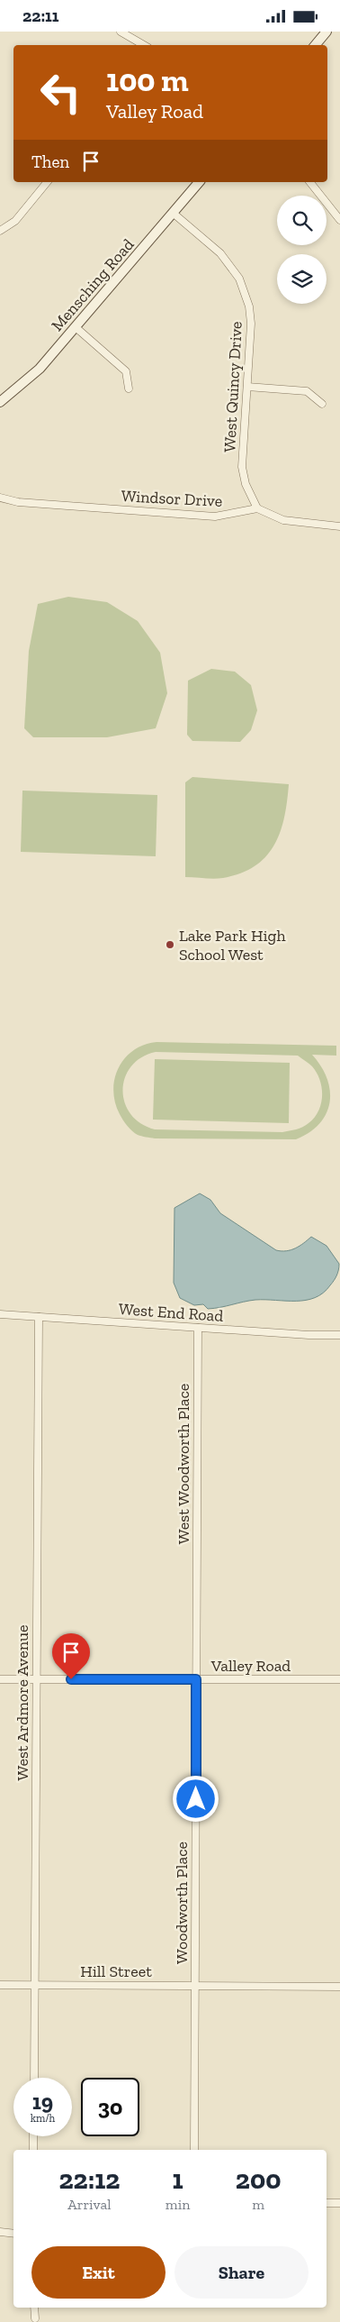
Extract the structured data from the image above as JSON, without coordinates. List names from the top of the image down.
{
  "streets": {
    "street": [
      "Mensching Road",
      "West Quincy Drive",
      "Windsor Drive",
      "West End Road",
      "West Woodworth Place",
      "Valley Road",
      "West Ardmore Avenue",
      "Woodworth Place",
      "Hill Street"
    ]
  },
  "crossings": [
    ["Mensching Road", "West Quincy Drive"],
    ["West Quincy Drive", "Windsor Drive"],
    ["West End Road", "West Woodworth Place"],
    ["West End Road", "West Ardmore Avenue"],
    ["West Woodworth Place", "Woodworth Place"],
    ["Valley Road", "West Ardmore Avenue"],
    ["Valley Road", "Woodworth Place"],
    ["West Ardmore Avenue", "Hill Street"],
    ["Woodworth Place", "Hill Street"]
  ],
  "places": ["Lake Park High School West"],
  "page": {
    "status": "22:11",
    "turn": ["100 m", "Valley Road"],
    "then": "Then",
    "speed": "19 km/h",
    "limit": "30",
    "eta": [
      "22:12",
      "Arrival",
      "1",
      "min",
      "200",
      "m"
    ],
    "buttons": ["Exit", "Share"]
  }
}
